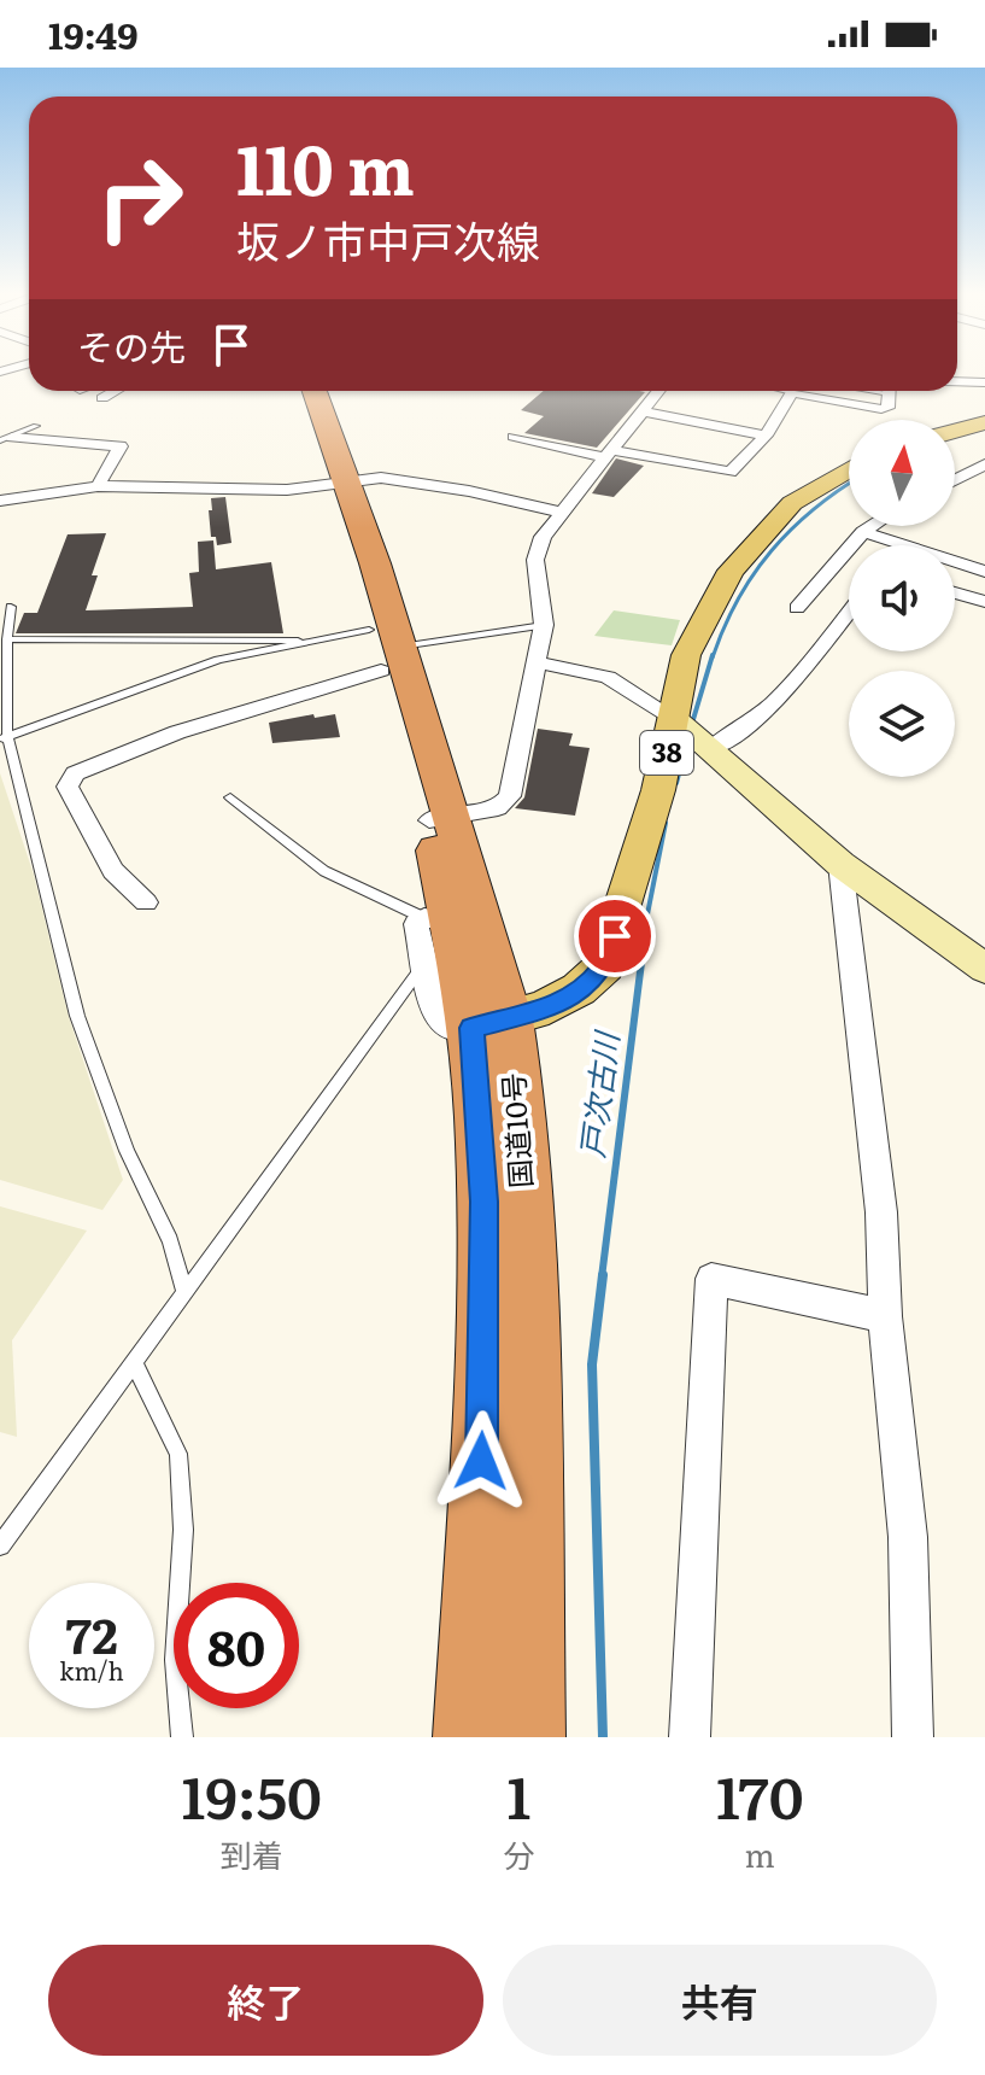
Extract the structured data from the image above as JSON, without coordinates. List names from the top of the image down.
{
  "streets": {
    "highway": ["国道10号"],
    "main road": ["38"]
  },
  "crossings": [
    ["38", "国道10号"]
  ],
  "water": ["戸次古川"],
  "north": "top",
  "page": {
    "status": "19:49",
    "turn": ["110 m", "坂ノ市中戸次線"],
    "then": "その先",
    "speed": "72 km/h",
    "limit": "80",
    "eta": [
      "19:50",
      "到着",
      "1",
      "分",
      "170",
      "m"
    ],
    "buttons": ["終了", "共有"]
  }
}
